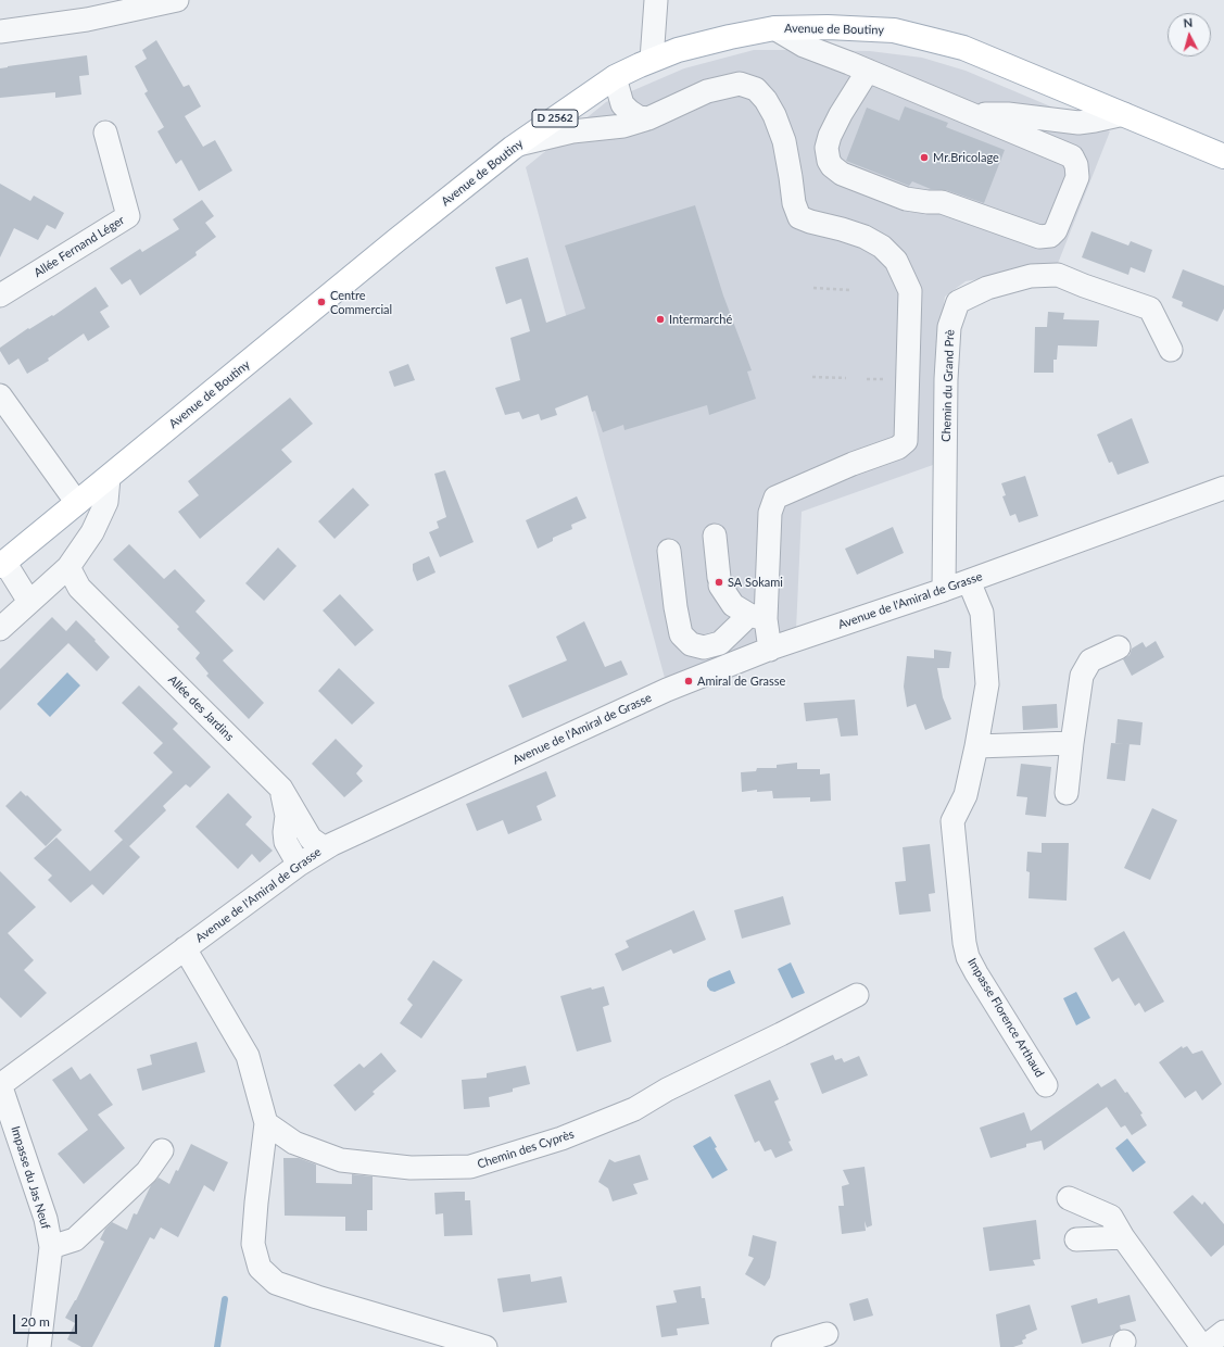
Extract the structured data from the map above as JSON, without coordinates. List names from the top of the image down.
{
  "streets": {
    "main road": ["Avenue de Boutiny", "D 2562"],
    "street": [
      "Allée Fernand Léger",
      "Chemin du Grand Prè",
      "Avenue de l'Amiral de Grasse",
      "Allée des Jardins",
      "Impasse Florence Arthaud",
      "Chemin des Cyprès",
      "Impasse du Jas Neuf"
    ]
  },
  "crossings": [
    ["Chemin du Grand Prè", "Avenue de l'Amiral de Grasse"],
    ["Avenue de l'Amiral de Grasse", "Allée des Jardins"],
    ["Avenue de l'Amiral de Grasse", "Impasse Florence Arthaud"],
    ["Avenue de l'Amiral de Grasse", "Impasse du Jas Neuf"]
  ],
  "places": [
    "Mr.Bricolage",
    "Centre Commercial",
    "Intermarché",
    "SA Sokami",
    "Amiral de Grasse"
  ],
  "scale_bar": "20 m",
  "north": "top"
}
